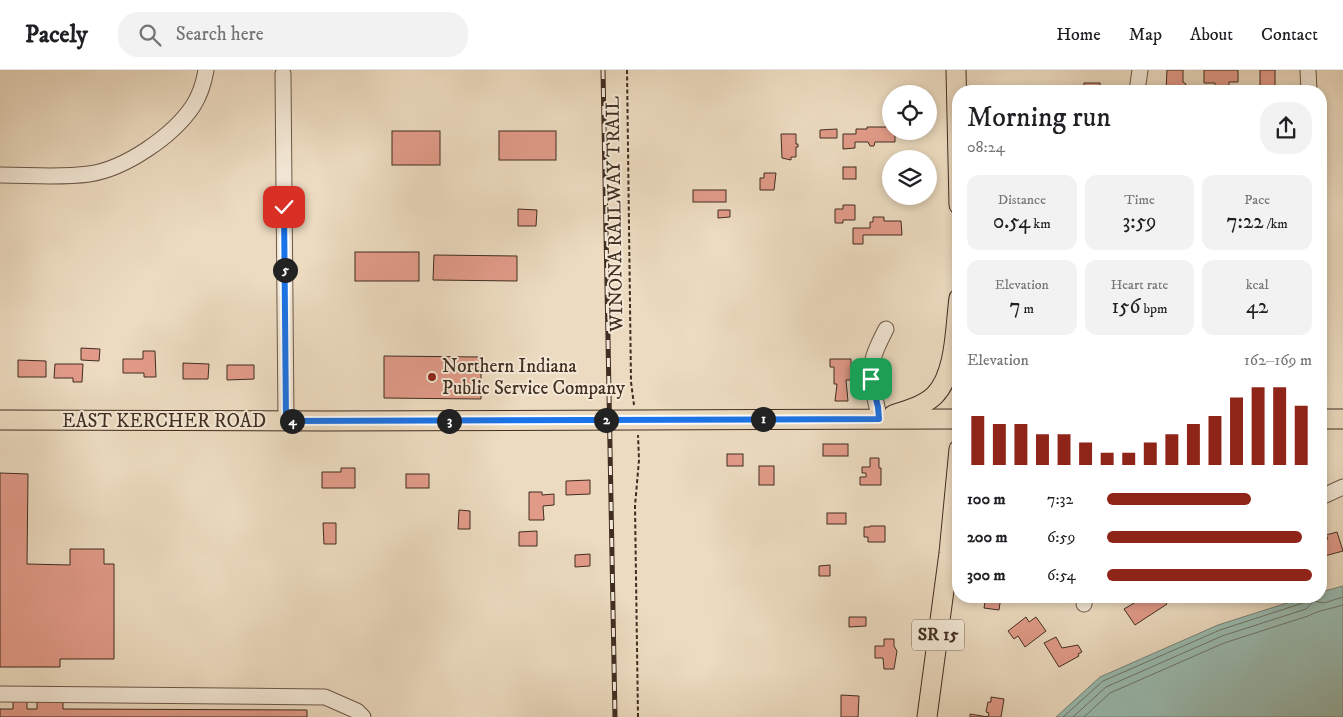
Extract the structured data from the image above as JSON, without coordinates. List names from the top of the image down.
{
  "streets": {
    "main road": ["EAST KERCHER ROAD", "SR 15"],
    "path": ["WINONA RAILWAY TRAIL"]
  },
  "crossings": [
    ["WINONA RAILWAY TRAIL", "EAST KERCHER ROAD"]
  ],
  "places": ["Northern Indiana Public Service Company"],
  "page": {
    "header": "Pacely",
    "search": "Search here",
    "nav": [
      "Home",
      "Map",
      "About",
      "Contact"
    ],
    "heading": ["Morning run", "08:24"],
    "stats": [
      ["Distance", "0.54 km"],
      ["Time", "3:59"],
      ["Pace", "7:22 /km"],
      ["Elevation", "7 m"],
      ["Heart rate", "156 bpm"],
      ["kcal", "42"]
    ],
    "pins": [
      "5",
      "1",
      "2",
      "3",
      "4"
    ],
    "chart": ["Elevation", "162–169 m"],
    "list": [
      {
        "name": "100 m",
        "note": "7:32"
      },
      {
        "name": "200 m",
        "note": "6:59"
      },
      {
        "name": "300 m",
        "note": "6:54"
      }
    ]
  }
}
